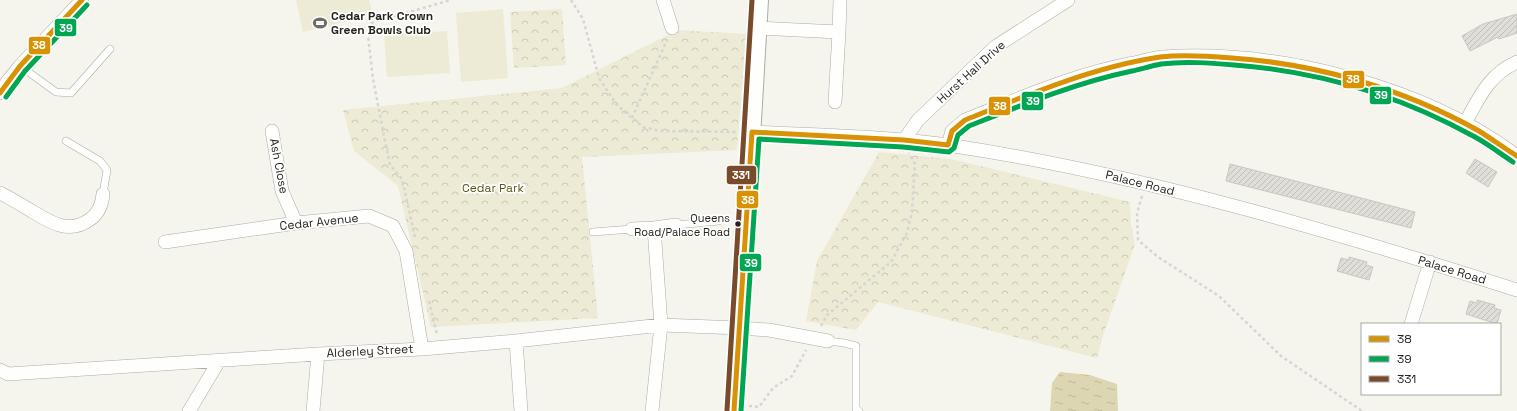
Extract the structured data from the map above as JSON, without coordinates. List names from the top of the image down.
{
  "streets": {
    "street": [
      "Hurst Hall Drive",
      "Ash Close",
      "Palace Road",
      "Cedar Avenue",
      "Alderley Street"
    ]
  },
  "crossings": [
    ["Hurst Hall Drive", "Palace Road"],
    ["Ash Close", "Cedar Avenue"],
    ["Cedar Avenue", "Alderley Street"]
  ],
  "parks": ["Cedar Park"],
  "places": {
    "sports": ["Cedar Park Crown Green Bowls Club"],
    "other": ["Queens Road/Palace Road"]
  },
  "lines": ["transit line 38", "transit line 331", "transit line 39"],
  "legend": ["38", "39", "331"]
}
